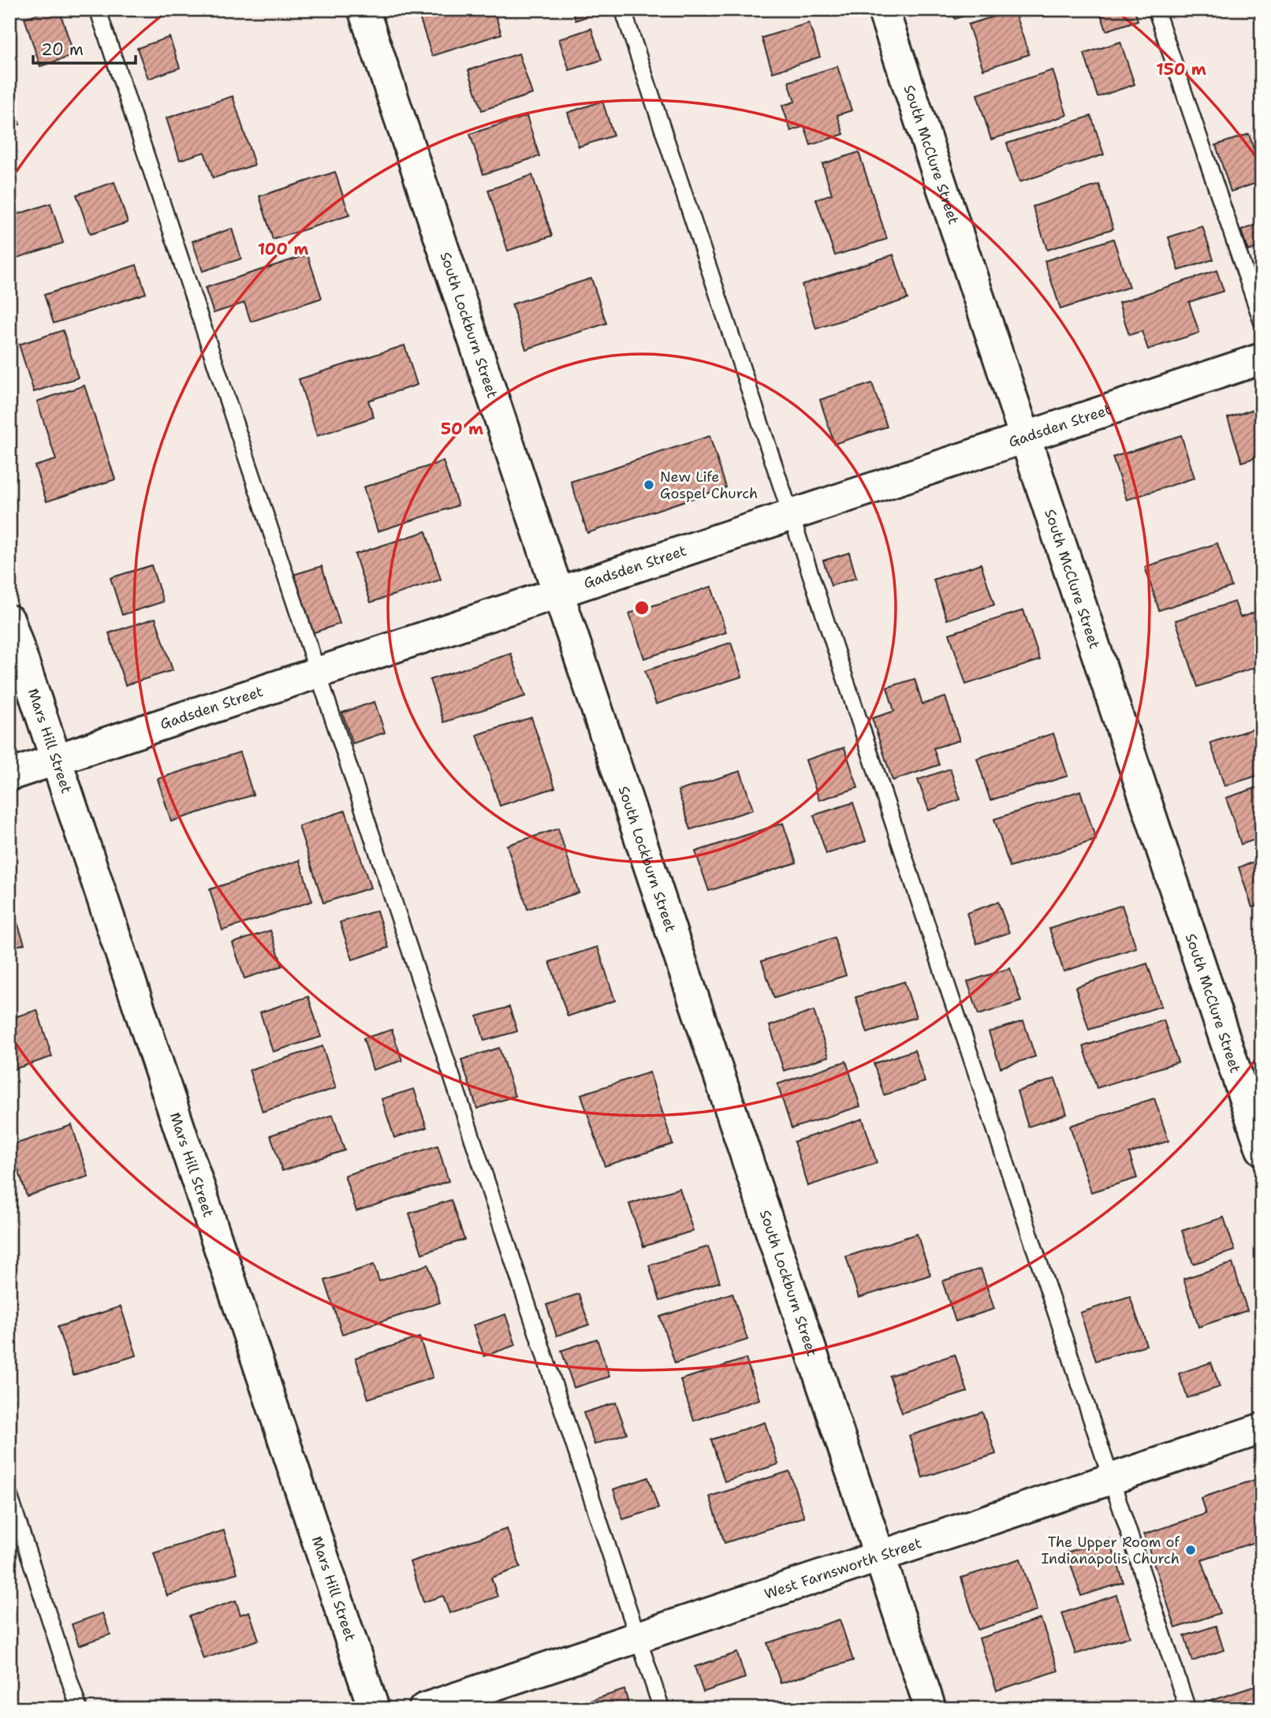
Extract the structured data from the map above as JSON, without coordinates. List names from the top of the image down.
{
  "streets": {
    "street": [
      "South McClure Street",
      "South Lockburn Street",
      "Gadsden Street",
      "Mars Hill Street",
      "West Farnsworth Street"
    ]
  },
  "crossings": [
    ["South McClure Street", "Gadsden Street"],
    ["South Lockburn Street", "Gadsden Street"],
    ["South Lockburn Street", "West Farnsworth Street"],
    ["Gadsden Street", "Mars Hill Street"]
  ],
  "places": ["New Life Gospel Church", "The Upper Room of Indianapolis Church"],
  "scale_bar": "20 m",
  "rings": ["150 m", "100 m", "50 m"]
}
